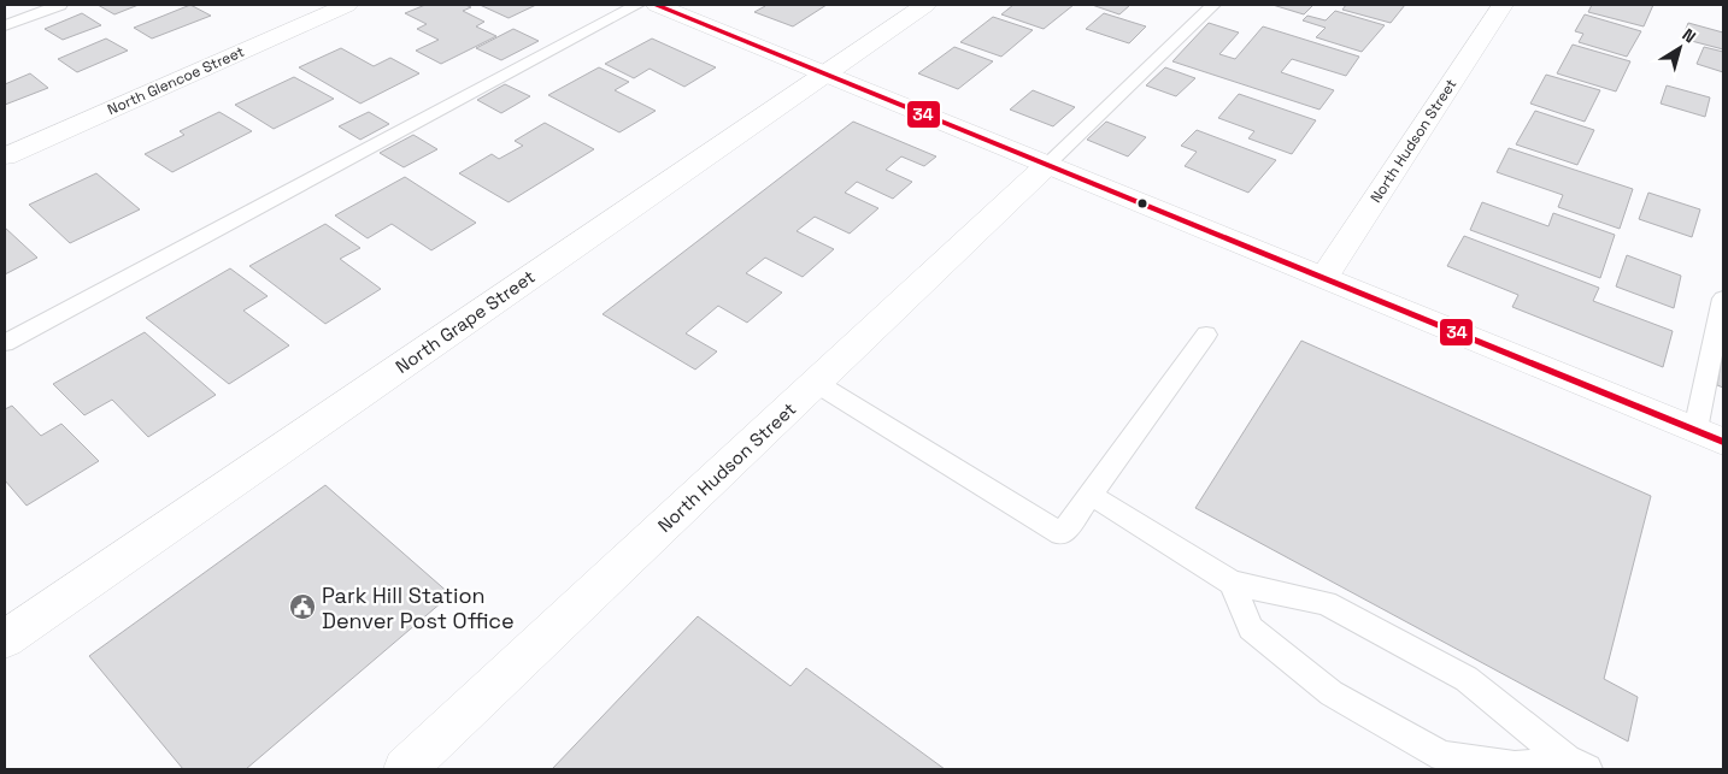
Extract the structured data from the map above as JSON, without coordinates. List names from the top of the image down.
{
  "streets": {
    "street": ["North Glencoe Street", "North Hudson Street", "North Grape Street"]
  },
  "places": {
    "public building": ["Park Hill Station Denver Post Office"]
  },
  "lines": ["transit line 34"],
  "north": "top right"
}
